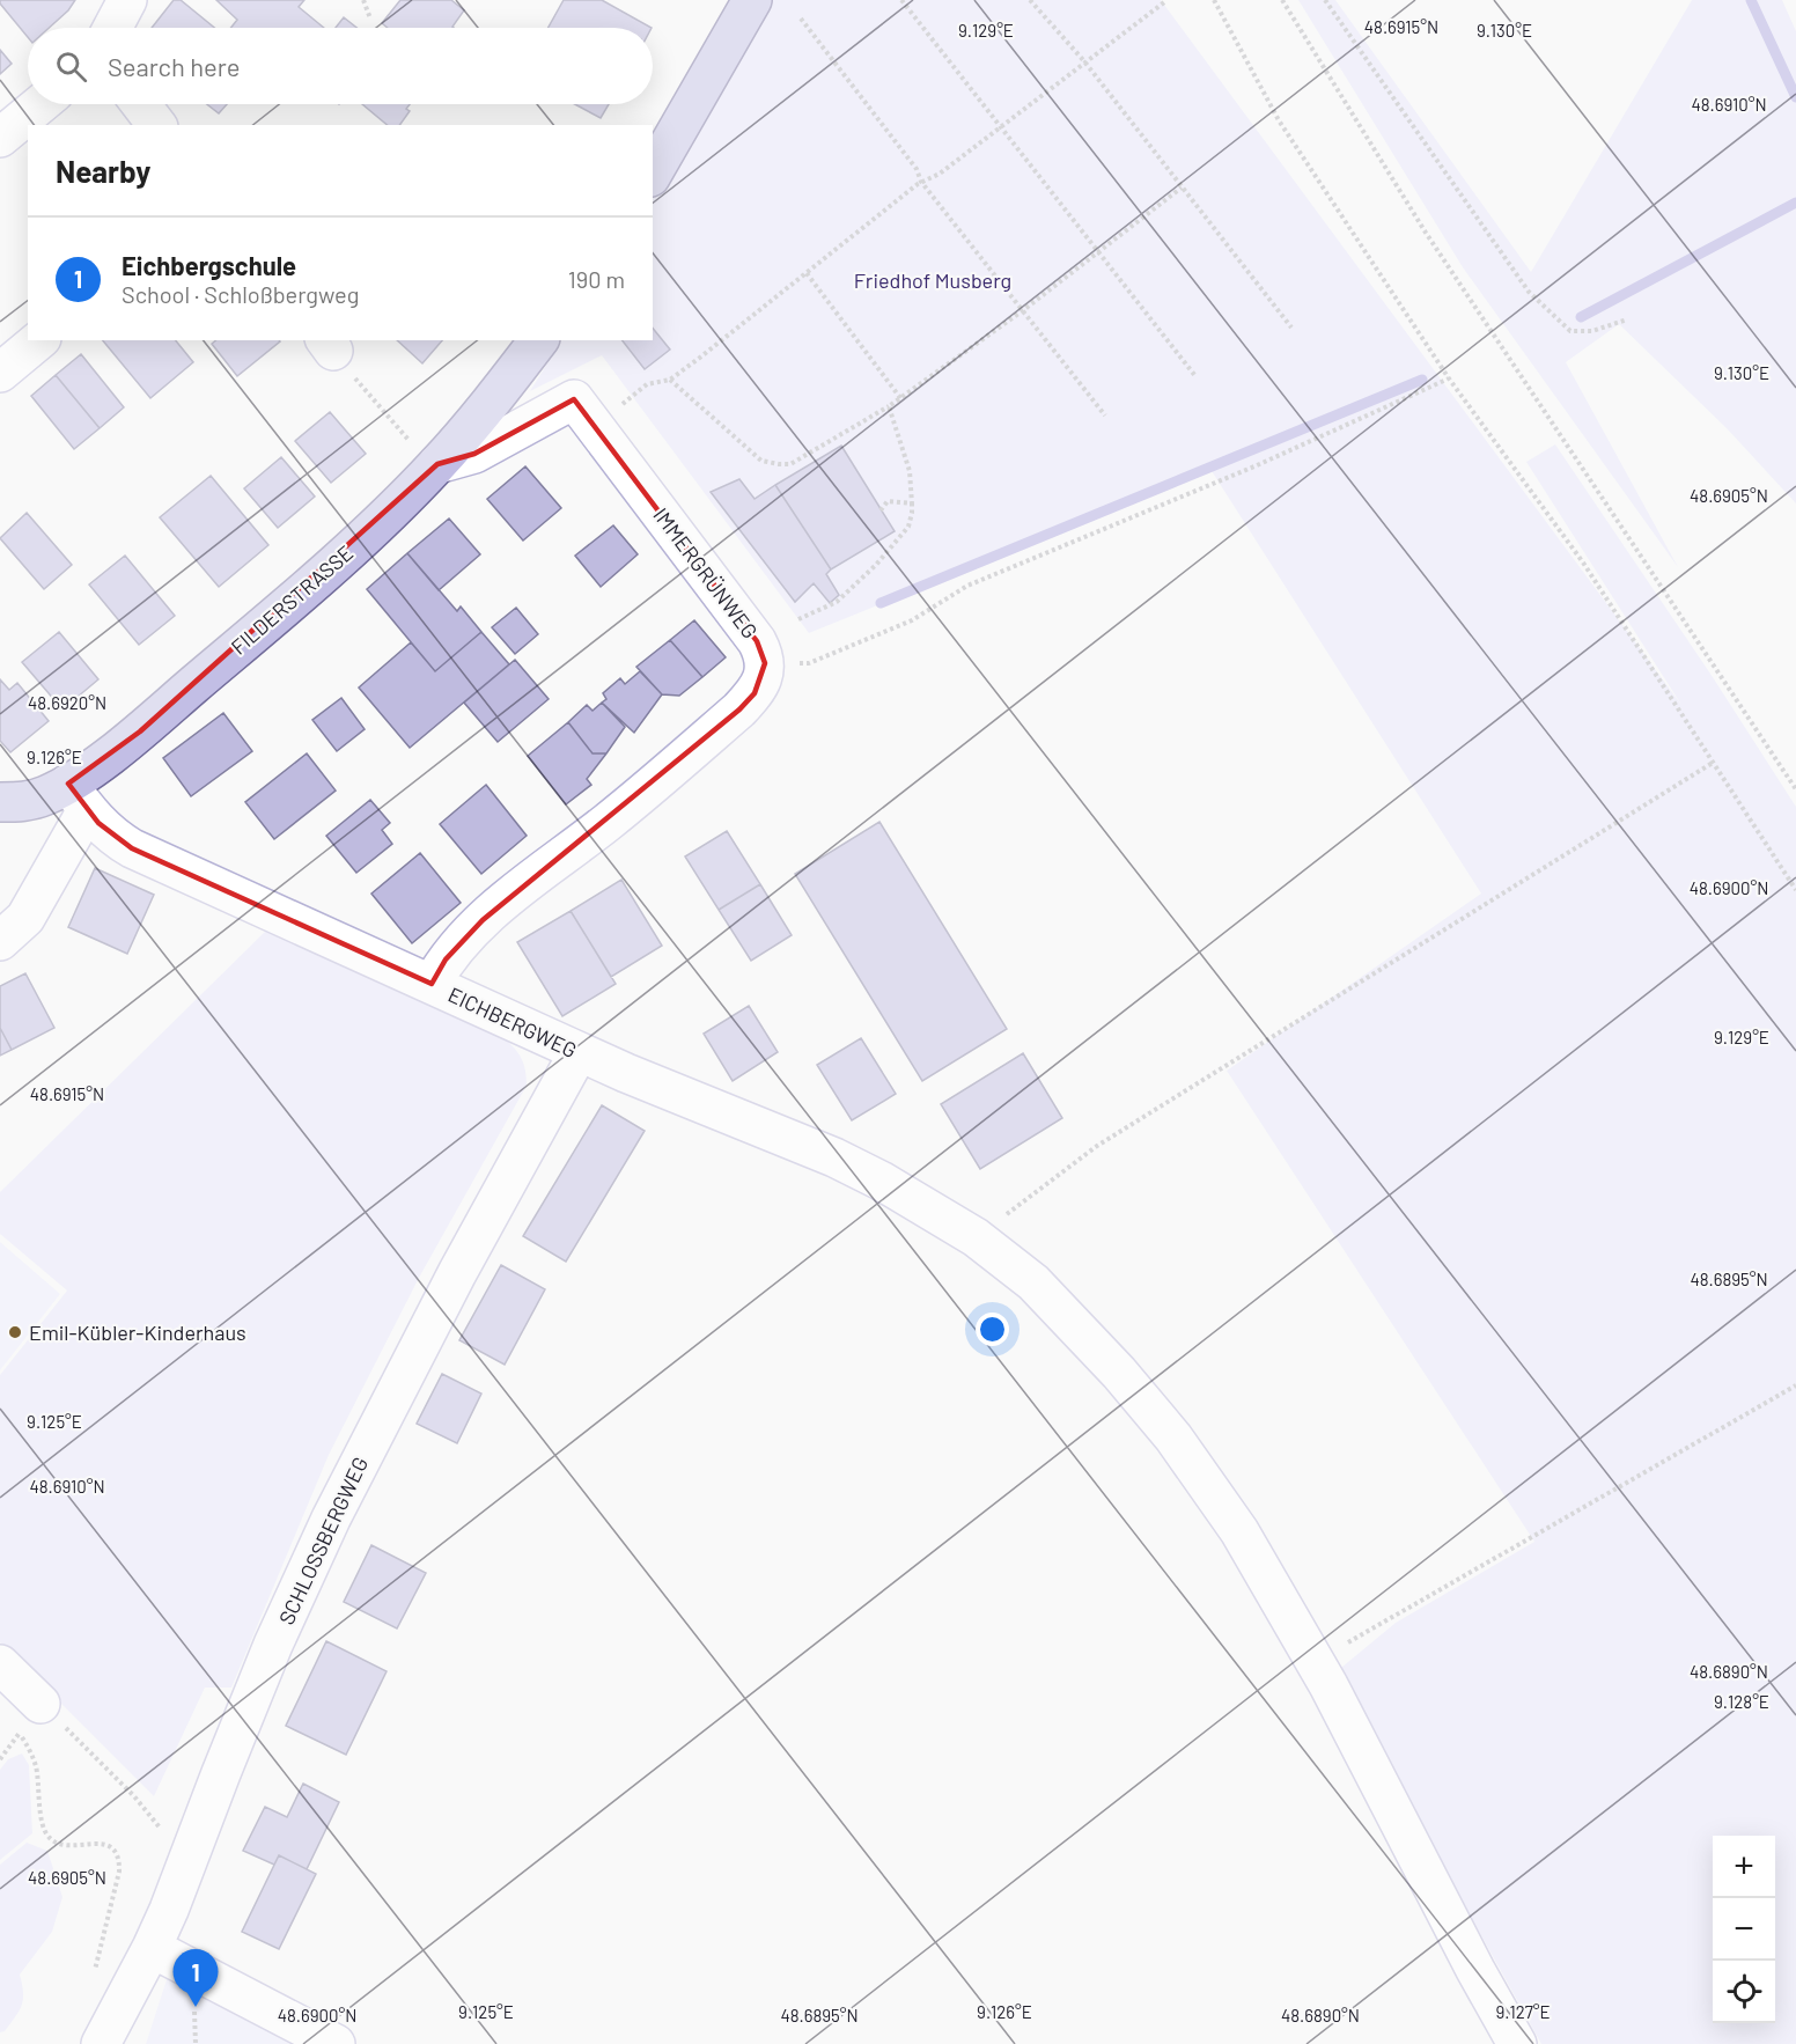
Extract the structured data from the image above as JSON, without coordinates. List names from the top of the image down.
{
  "streets": {
    "main road": ["FILDERSTRASSE"],
    "street": ["IMMERGRÜNWEG", "EICHBERGWEG", "SCHLOSSBERGWEG"]
  },
  "crossings": [
    ["IMMERGRÜNWEG", "FILDERSTRASSE"],
    ["IMMERGRÜNWEG", "EICHBERGWEG"],
    ["FILDERSTRASSE", "EICHBERGWEG"],
    ["EICHBERGWEG", "SCHLOSSBERGWEG"]
  ],
  "parks": ["Friedhof Musberg"],
  "places": ["Emil-Kübler-Kinderhaus"],
  "page": {
    "search": "Search here",
    "heading": "Nearby",
    "list": [
      {
        "mark": "1",
        "name": "Eichbergschule",
        "note": "School · Schloßbergweg",
        "value": "190 m"
      }
    ],
    "map_buttons": ["+", "−"],
    "pins": "1"
  },
  "coordinates": [
    "48.6915°N",
    "9.129°E",
    "9.130°E",
    "48.6910°N",
    "48.6905°N",
    "48.6920°N",
    "9.126°E",
    "48.6900°N",
    "48.6895°N",
    "9.125°E",
    "48.6890°N",
    "9.128°E",
    "9.127°E"
  ]
}
